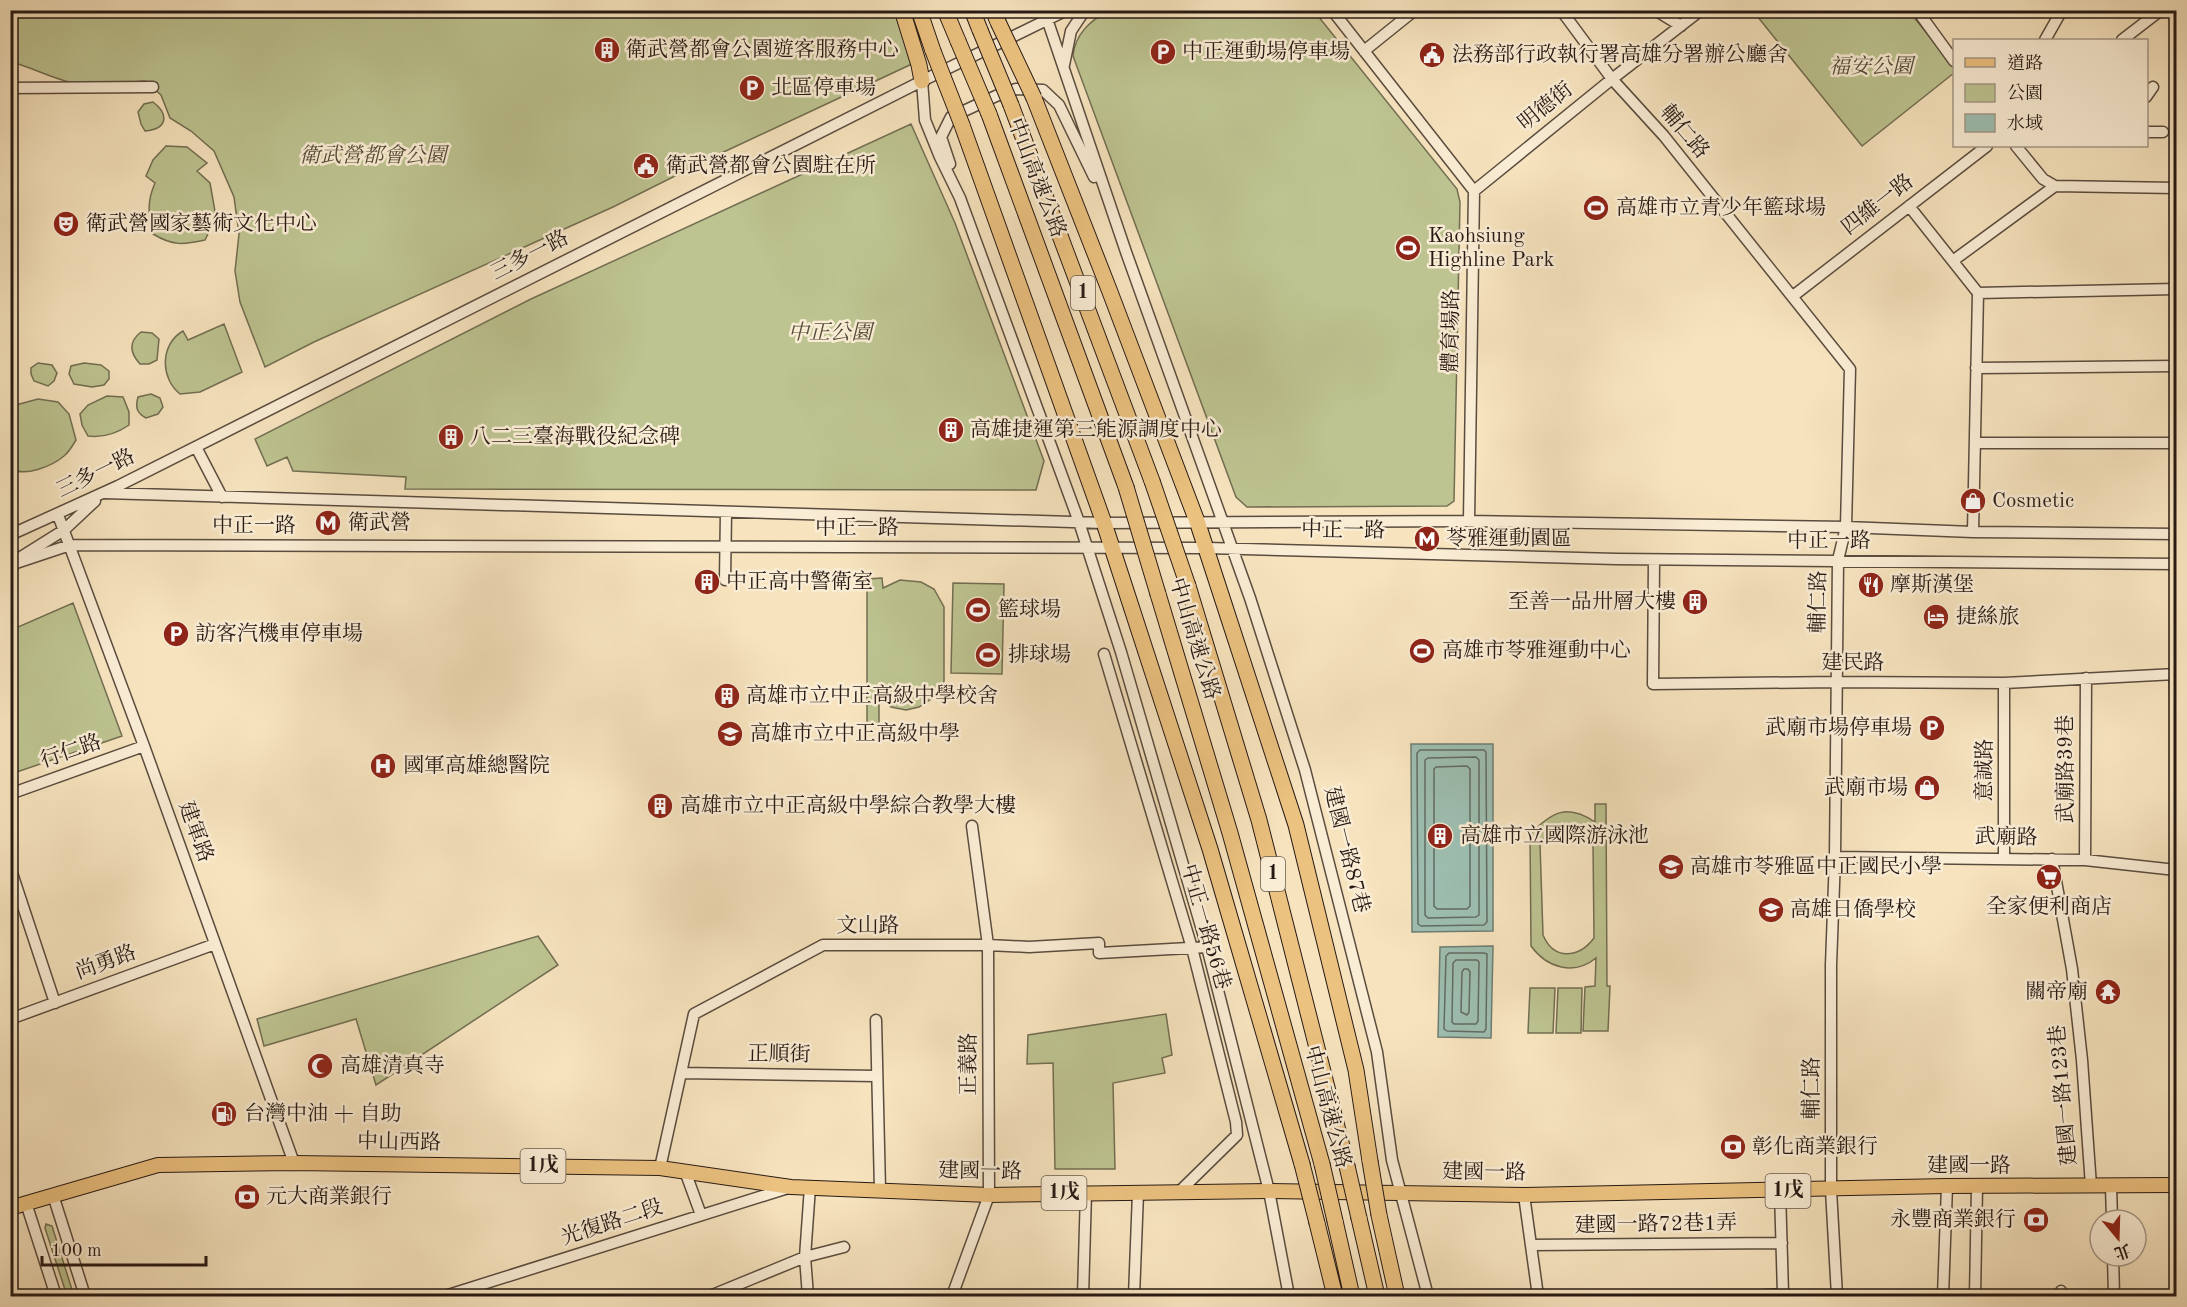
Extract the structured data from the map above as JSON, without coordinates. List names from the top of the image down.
{
  "streets": {
    "highway": ["中山高速公路", "1"],
    "main road": ["中山西路", "1戊", "建國一路"],
    "street": [
      "明德街",
      "輔仁路",
      "四維一路",
      "三多一路",
      "體育場路",
      "中正一路",
      "建民路",
      "行仁路",
      "武廟路39巷",
      "意誠路",
      "建軍路",
      "武廟路",
      "建國一路87巷",
      "文山路",
      "中正一路56巷",
      "尚勇路",
      "正順街",
      "正義路",
      "建國一路123巷",
      "光復路二段",
      "建國一路72巷1弄"
    ]
  },
  "crossings": [
    ["明德街", "輔仁路"],
    ["明德街", "體育場路"],
    ["輔仁路", "四維一路"],
    ["輔仁路", "中正一路"],
    ["輔仁路", "建民路"],
    ["輔仁路", "武廟路"],
    ["輔仁路", "建國一路"],
    ["三多一路", "中正一路"],
    ["三多一路", "建軍路"],
    ["體育場路", "中正一路"],
    ["中正一路", "建民路"],
    ["中正一路", "建軍路"],
    ["中正一路", "建國一路87巷"],
    ["建民路", "武廟路39巷"],
    ["建民路", "意誠路"],
    ["行仁路", "建軍路"],
    ["武廟路39巷", "武廟路"],
    ["意誠路", "武廟路"],
    ["建軍路", "尚勇路"],
    ["建軍路", "中山西路"],
    ["武廟路", "建國一路123巷"],
    ["建國一路87巷", "建國一路"],
    ["文山路", "中正一路56巷"],
    ["文山路", "正順街"],
    ["文山路", "正義路"],
    ["文山路", "中山西路"],
    ["中正一路56巷", "建國一路"],
    ["正義路", "建國一路"],
    ["建國一路123巷", "建國一路"],
    ["中山西路", "建國一路"],
    ["中山西路", "光復路二段"],
    ["建國一路", "光復路二段"]
  ],
  "parks": ["福安公園", "衛武營都會公園", "中正公園"],
  "places": {
    "building": [
      "衛武營都會公園遊客服務中心",
      "高雄捷運第三能源調度中心",
      "八二三臺海戰役紀念碑",
      "中正高中警衛室",
      "至善一品卅層大樓",
      "高雄市立中正高級中學校舍",
      "高雄市立中正高級中學綜合教學大樓",
      "高雄市立國際游泳池"
    ],
    "parking": [
      "中正運動場停車場",
      "北區停車場",
      "訪客汽機車停車場",
      "武廟市場停車場"
    ],
    "public building": ["法務部行政執行署高雄分署辦公廳舍", "衛武營都會公園駐在所"],
    "sports": [
      "高雄市立青少年籃球場",
      "Kaohsiung Highline Park",
      "籃球場",
      "高雄市苓雅運動中心",
      "排球場"
    ],
    "theatre": ["衛武營國家藝術文化中心"],
    "shop": ["Cosmetic", "武廟市場"],
    "metro station": ["衛武營", "苓雅運動園區"],
    "restaurant": ["摩斯漢堡"],
    "hotel": ["捷絲旅"],
    "school or university": ["高雄市立中正高級中學", "高雄市苓雅區中正國民小學", "高雄日僑學校"],
    "hospital": ["國軍高雄總醫院"],
    "supermarket": ["全家便利商店"],
    "temple": ["關帝廟"],
    "mosque": ["高雄清真寺"],
    "fuel station": ["台灣中油 + 自助"],
    "bank": ["彰化商業銀行", "元大商業銀行", "永豐商業銀行"]
  },
  "legend": ["道路", "公園", "水域"],
  "scale_bar": "100 m",
  "north": "bottom"
}
